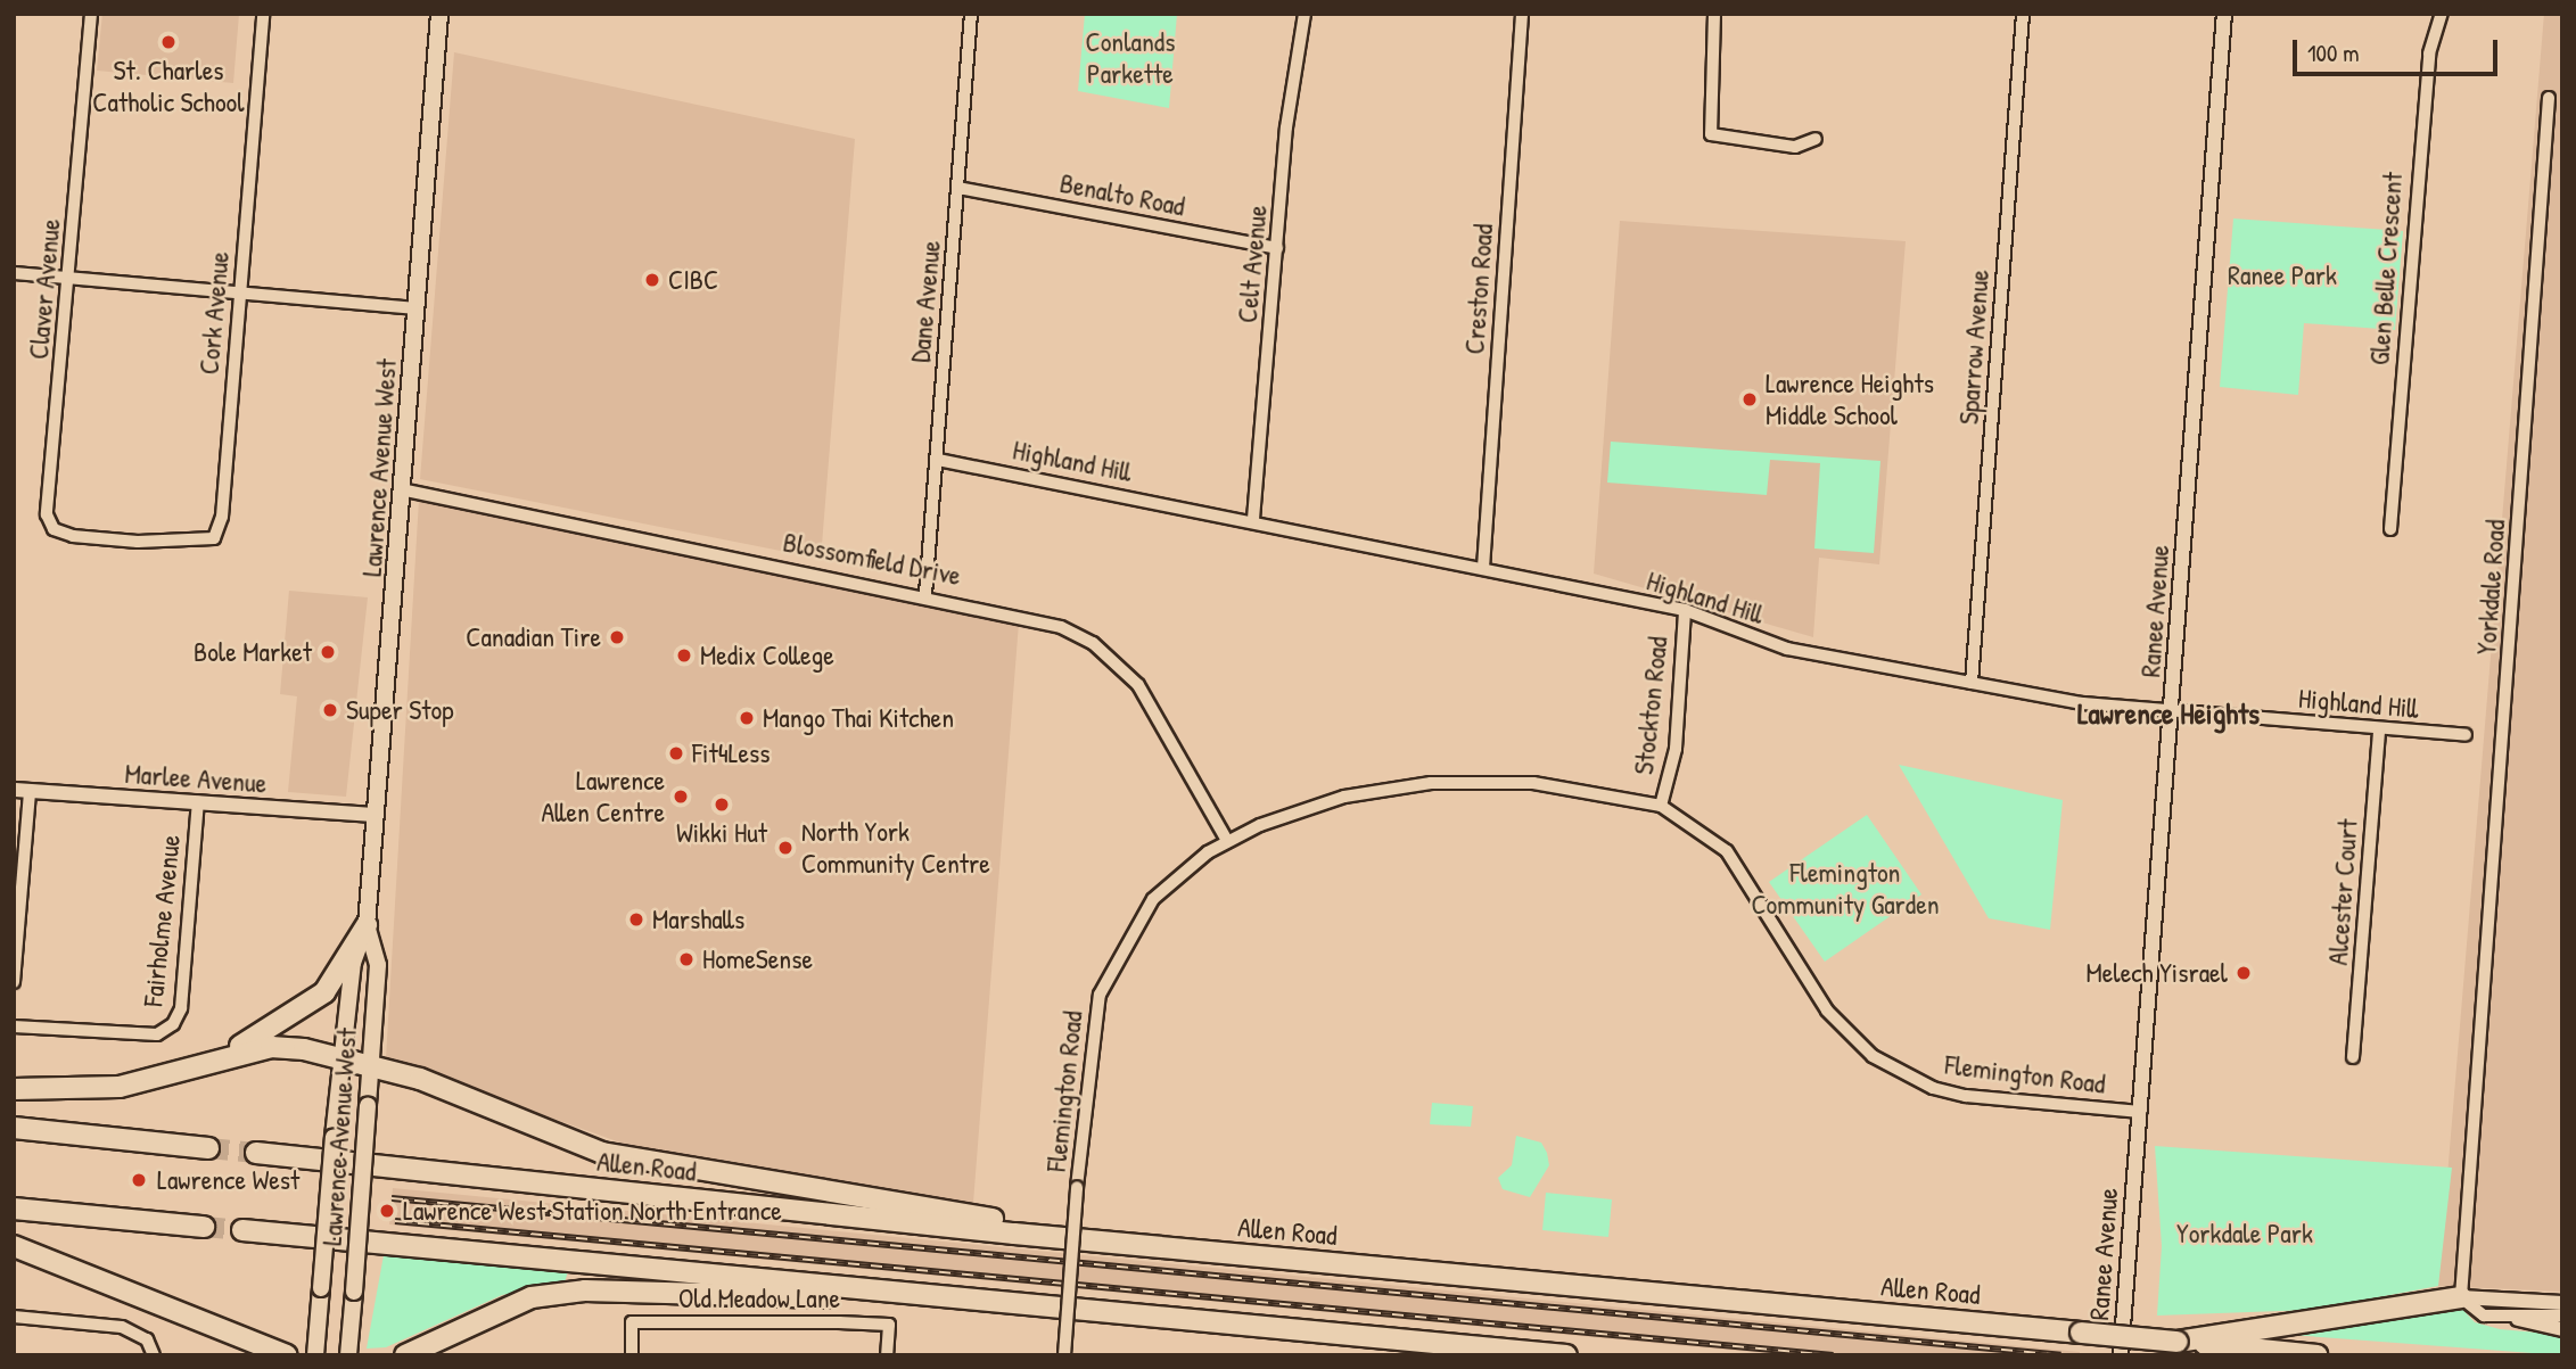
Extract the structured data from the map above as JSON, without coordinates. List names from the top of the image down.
{
  "streets": {
    "highway": ["Allen Road"],
    "main road": ["Lawrence Avenue West"],
    "street": [
      "Benalto Road",
      "Celt Avenue",
      "Glen Belle Crescent",
      "Claver Avenue",
      "Creston Road",
      "Dane Avenue",
      "Cork Avenue",
      "Sparrow Avenue",
      "Highland Hill",
      "Blossomfield Drive",
      "Yorkdale Road",
      "Ranee Avenue",
      "Stockton Road",
      "Marlee Avenue",
      "Alcester Court",
      "Fairholme Avenue",
      "Flemington Road",
      "Old Meadow Lane"
    ]
  },
  "crossings": [
    ["Benalto Road", "Celt Avenue"],
    ["Benalto Road", "Dane Avenue"],
    ["Celt Avenue", "Highland Hill"],
    ["Claver Avenue", "Cork Avenue"],
    ["Creston Road", "Highland Hill"],
    ["Dane Avenue", "Highland Hill"],
    ["Dane Avenue", "Blossomfield Drive"],
    ["Sparrow Avenue", "Highland Hill"],
    ["Highland Hill", "Ranee Avenue"],
    ["Highland Hill", "Stockton Road"],
    ["Highland Hill", "Alcester Court"],
    ["Lawrence Avenue West", "Blossomfield Drive"],
    ["Lawrence Avenue West", "Marlee Avenue"],
    ["Blossomfield Drive", "Flemington Road"],
    ["Ranee Avenue", "Flemington Road"],
    ["Stockton Road", "Flemington Road"],
    ["Marlee Avenue", "Fairholme Avenue"]
  ],
  "districts": ["Lawrence Heights"],
  "parks": [
    "Conlands Parkette",
    "Ranee Park",
    "Flemington Community Garden",
    "Yorkdale Park"
  ],
  "places": [
    "St. Charles Catholic School",
    "CIBC",
    "Lawrence Heights Middle School",
    "Canadian Tire",
    "Bole Market",
    "Medix College",
    "Super Stop",
    "Mango Thai Kitchen",
    "Fit4Less",
    "Lawrence Allen Centre",
    "Wikki Hut",
    "North York Community Centre",
    "Marshalls",
    "HomeSense",
    "Melech Yisrael",
    "Lawrence West",
    "Lawrence West Station North Entrance"
  ],
  "scale_bar": "100 m"
}
